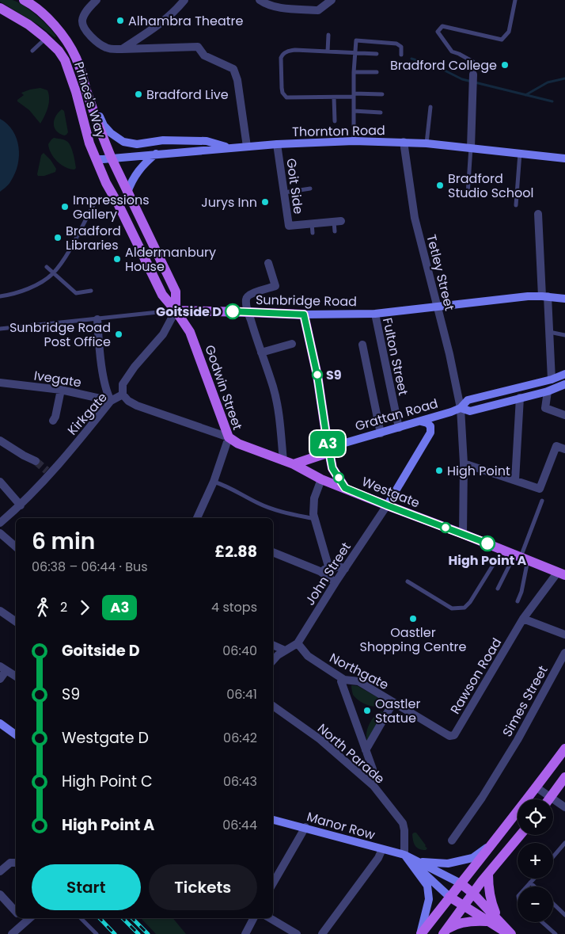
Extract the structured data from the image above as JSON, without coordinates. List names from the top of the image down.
{
  "streets": {
    "main road": [
      "Prince's Way",
      "Sunbridge Road",
      "Godwin Street",
      "Westgate"
    ],
    "street": [
      "Thornton Road",
      "Goit Side",
      "Tetley Street",
      "Fulton Street",
      "Ivegate",
      "Kirkgate",
      "Grattan Road",
      "John Street",
      "Northgate",
      "Rawson Road",
      "Simes Street",
      "North Parade",
      "Manor Row"
    ]
  },
  "crossings": [
    ["Prince's Way", "Thornton Road"],
    ["Prince's Way", "Godwin Street"],
    ["Thornton Road", "Goit Side"],
    ["Thornton Road", "Tetley Street"],
    ["Thornton Road", "Godwin Street"],
    ["Tetley Street", "Sunbridge Road"],
    ["Tetley Street", "Grattan Road"],
    ["Tetley Street", "Westgate"],
    ["Sunbridge Road", "Fulton Street"],
    ["Sunbridge Road", "Godwin Street"],
    ["Sunbridge Road", "Kirkgate"],
    ["Fulton Street", "Grattan Road"],
    ["Ivegate", "Kirkgate"],
    ["Godwin Street", "Kirkgate"],
    ["Godwin Street", "Westgate"],
    ["Kirkgate", "Westgate"],
    ["Grattan Road", "Westgate"],
    ["Grattan Road", "John Street"],
    ["Westgate", "John Street"],
    ["Westgate", "Rawson Road"],
    ["John Street", "Northgate"],
    ["Northgate", "Rawson Road"],
    ["Northgate", "North Parade"],
    ["North Parade", "Manor Row"]
  ],
  "places": [
    "Alhambra Theatre",
    "Bradford College",
    "Bradford Live",
    "Bradford Studio School",
    "Jurys Inn",
    "Impressions Gallery",
    "Bradford Libraries",
    "Aldermanbury House",
    "Goitside D",
    "Sunbridge Road Post Office",
    "S9",
    "High Point",
    "High Point A",
    "Oastler Shopping Centre",
    "Oastler Statue"
  ],
  "lines": ["bus line A3"],
  "page": {
    "on_map": "A3",
    "heading": ["6 min", "06:38 – 06:44 · Bus", "£2.88"],
    "legs": ["2", "A3", "4 stops"],
    "list": [
      {
        "name": "Goitside D",
        "value": "06:40"
      },
      {
        "name": "S9",
        "value": "06:41"
      },
      {
        "name": "Westgate D",
        "value": "06:42"
      },
      {
        "name": "High Point C",
        "value": "06:43"
      },
      {
        "name": "High Point A",
        "value": "06:44"
      }
    ],
    "map_buttons": ["+", "−"],
    "buttons": ["Start", "Tickets"]
  }
}
